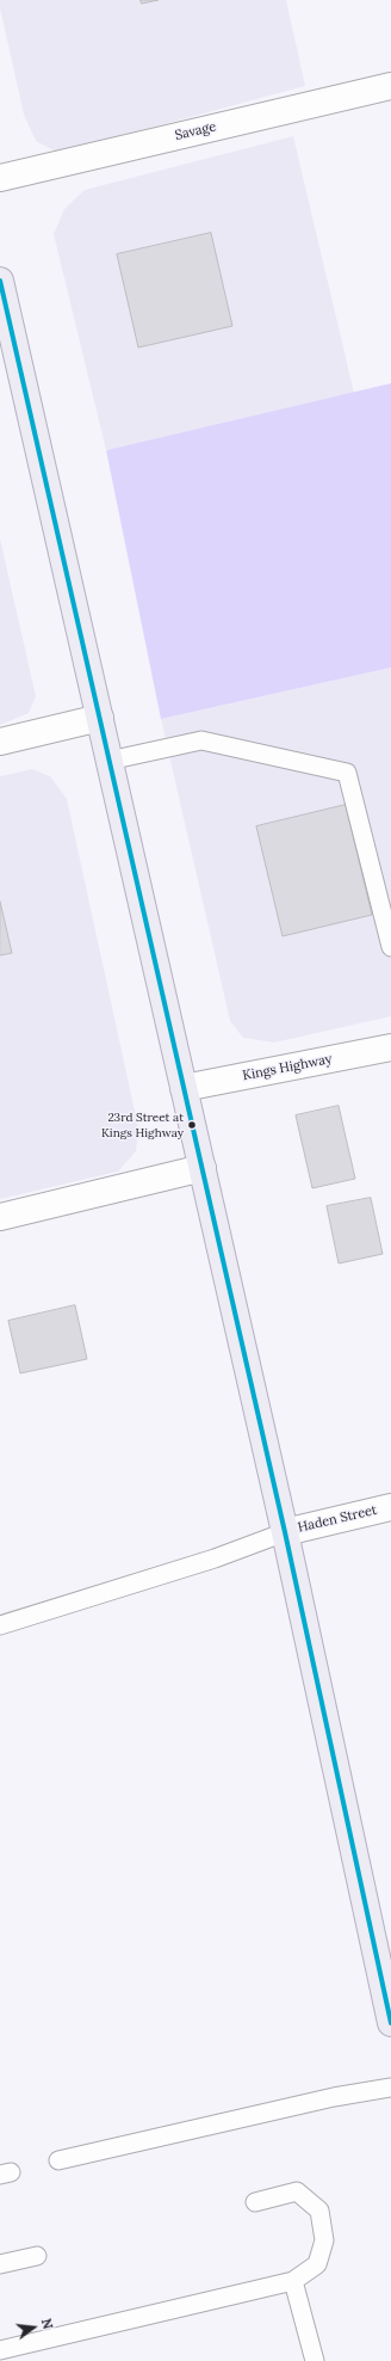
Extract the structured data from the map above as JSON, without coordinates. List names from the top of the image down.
{
  "streets": {
    "street": ["Savage", "Kings Highway", "Haden Street"]
  },
  "places": ["23rd Street at Kings Highway"],
  "north": "right"
}
